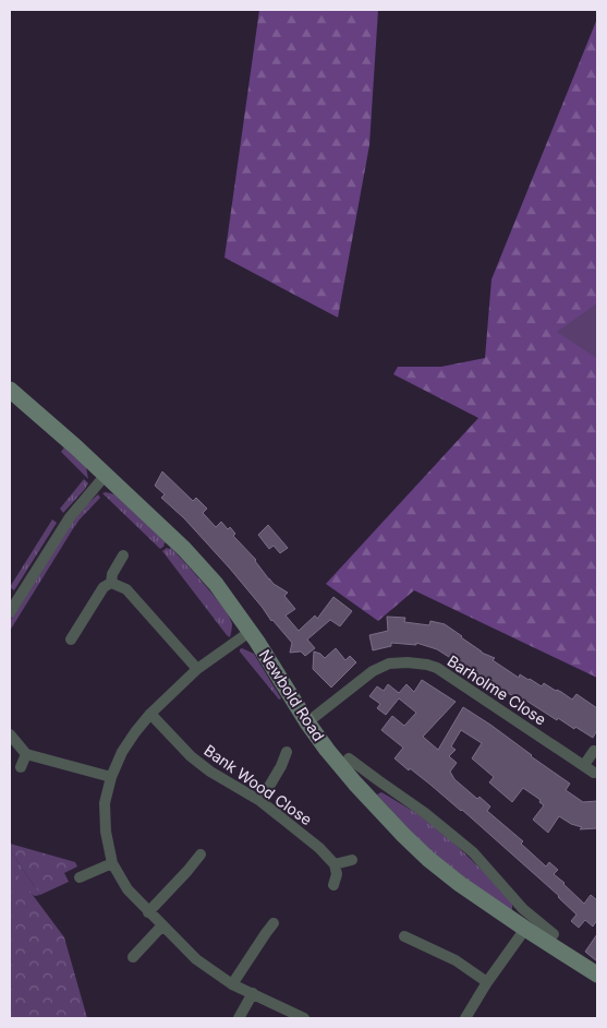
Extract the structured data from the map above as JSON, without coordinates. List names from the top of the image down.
{
  "streets": {
    "main road": ["Newbold Road"],
    "street": ["Barholme Close", "Bank Wood Close"]
  },
  "crossings": [
    ["Barholme Close", "Newbold Road"]
  ]
}
